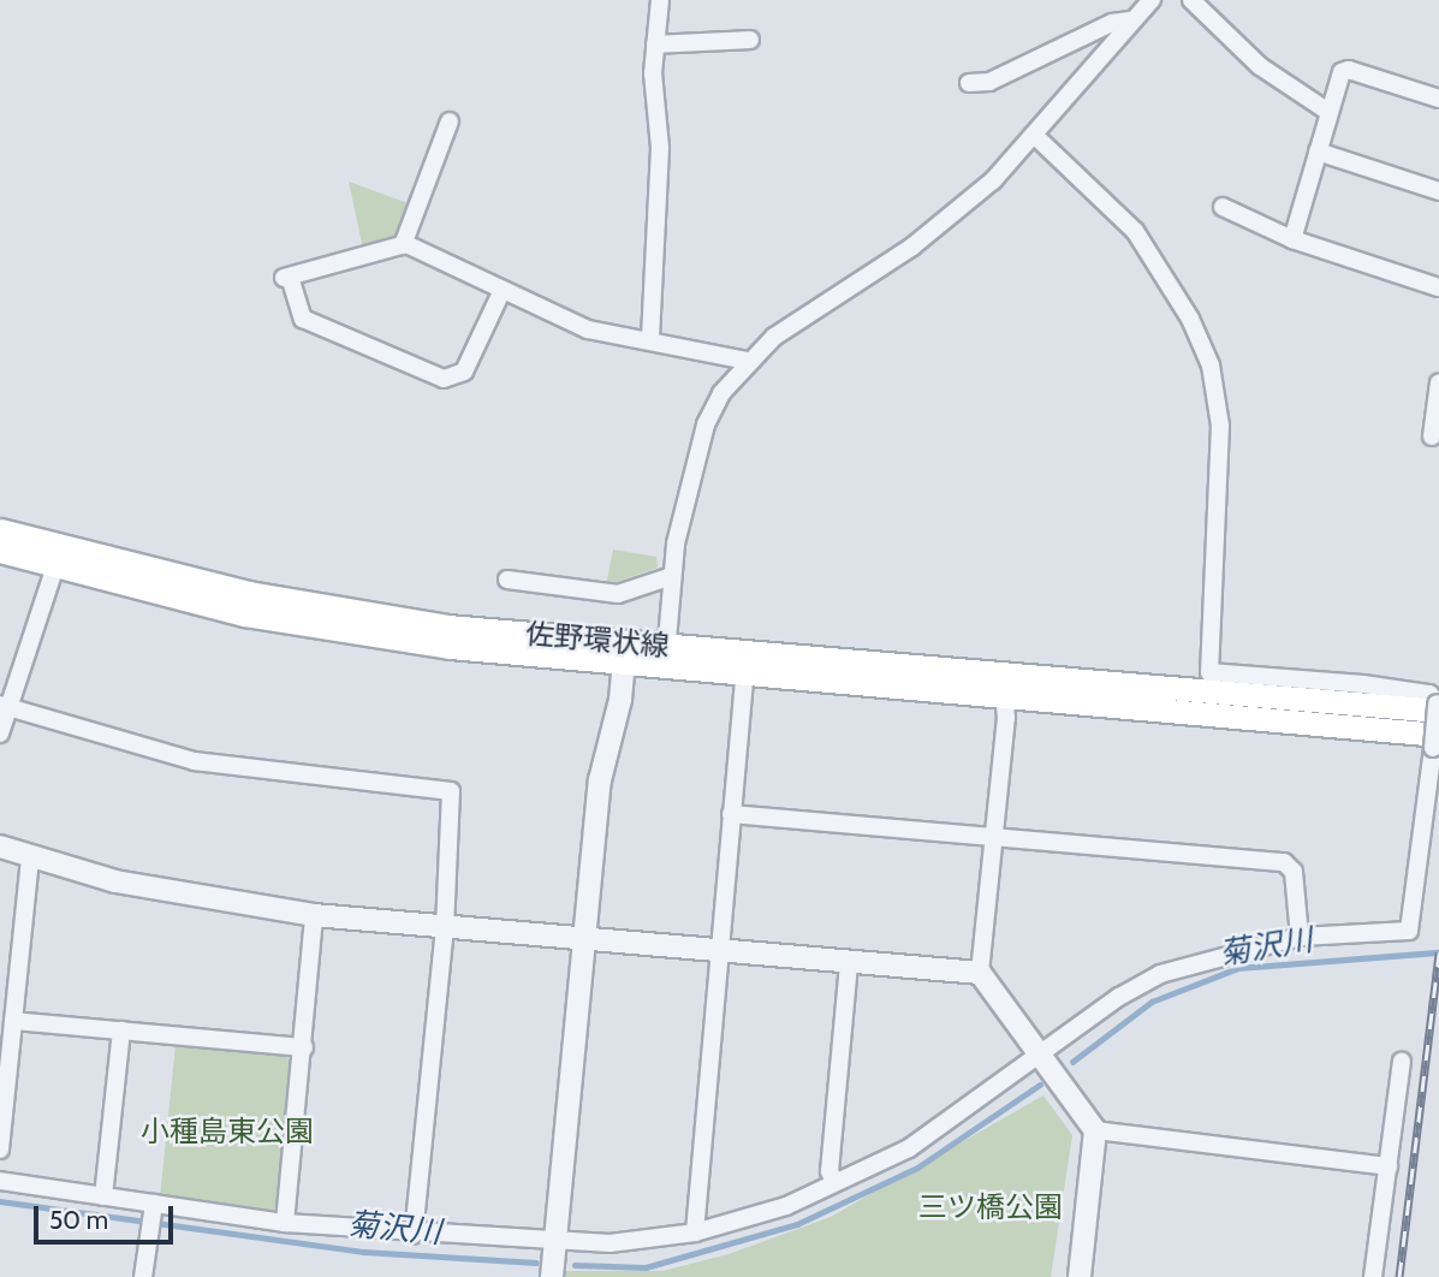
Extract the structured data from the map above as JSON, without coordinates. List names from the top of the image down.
{
  "streets": {
    "main road": ["佐野環状線"]
  },
  "water": ["菊沢川"],
  "parks": ["小種島東公園", "三ツ橋公園"],
  "scale_bar": "50 m"
}
